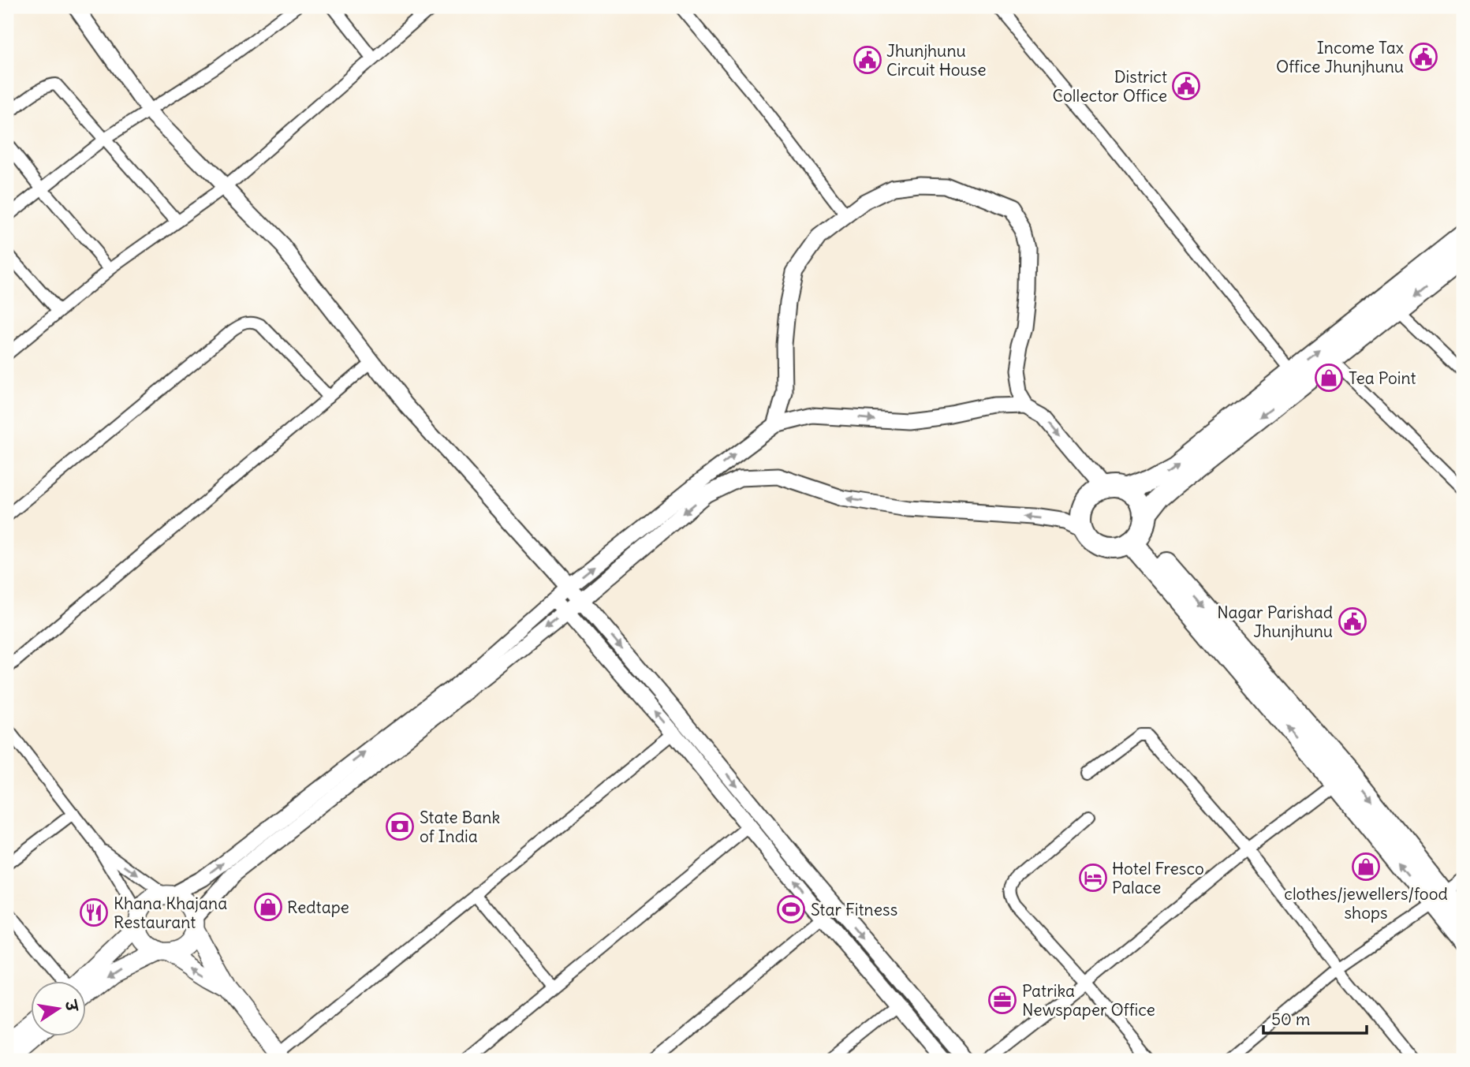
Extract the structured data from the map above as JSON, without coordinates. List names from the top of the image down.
{
  "places": {
    "public building": [
      "Income Tax Office Jhunjhunu",
      "Jhunjhunu Circuit House",
      "District Collector Office",
      "Nagar Parishad Jhunjhunu"
    ],
    "shop": ["Tea Point", "clothes/jewellers/food shops", "Redtape"],
    "bank": ["State Bank of India"],
    "hotel": ["Hotel Fresco Palace"],
    "sports": ["Star Fitness"],
    "restaurant": ["Khana Khajana Restaurant"],
    "office": ["Patrika Newspaper Office"]
  },
  "scale_bar": "50 m",
  "north": "right"
}
